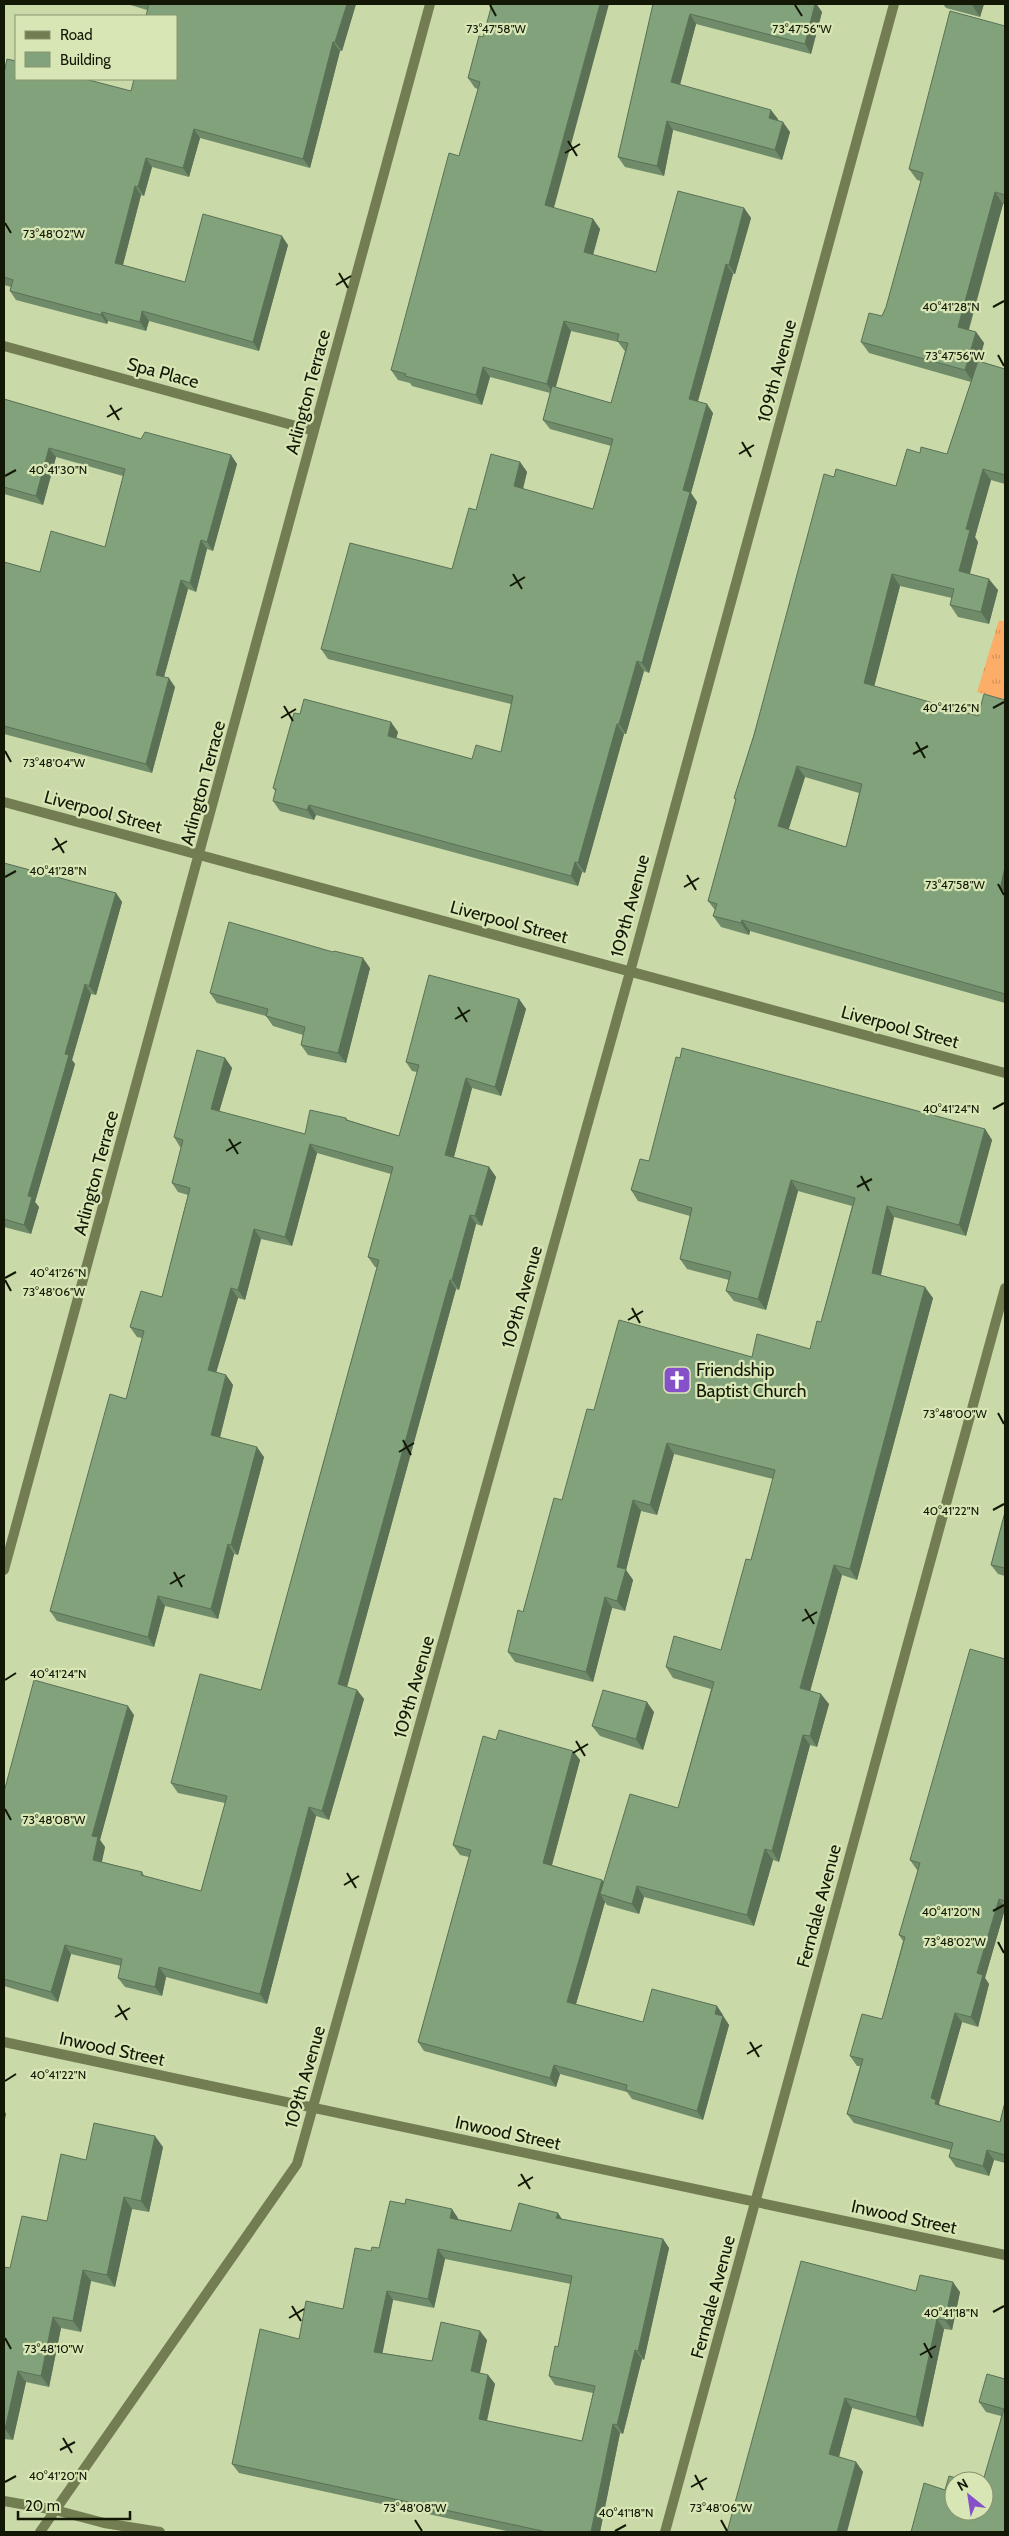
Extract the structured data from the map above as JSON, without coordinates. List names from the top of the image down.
{
  "streets": {
    "street": [
      "109th Avenue",
      "Spa Place",
      "Arlington Terrace",
      "Liverpool Street",
      "Ferndale Avenue",
      "Inwood Street"
    ]
  },
  "crossings": [
    ["109th Avenue", "Liverpool Street"],
    ["109th Avenue", "Inwood Street"],
    ["Spa Place", "Arlington Terrace"],
    ["Arlington Terrace", "Liverpool Street"],
    ["Ferndale Avenue", "Inwood Street"]
  ],
  "places": {
    "church": ["Friendship Baptist Church"]
  },
  "legend": ["Road", "Building"],
  "scale_bar": "20 m",
  "north": "top left",
  "coordinates": [
    "73°47'58\"W",
    "73°47'56\"W",
    "73°48'02\"W",
    "40°41'28\"N",
    "40°41'30\"N",
    "40°41'26\"N",
    "73°48'04\"W",
    "40°41'24\"N",
    "73°48'06\"W",
    "73°48'00\"W",
    "40°41'22\"N",
    "73°48'08\"W",
    "40°41'20\"N",
    "40°41'18\"N",
    "73°48'10\"W"
  ]
}
